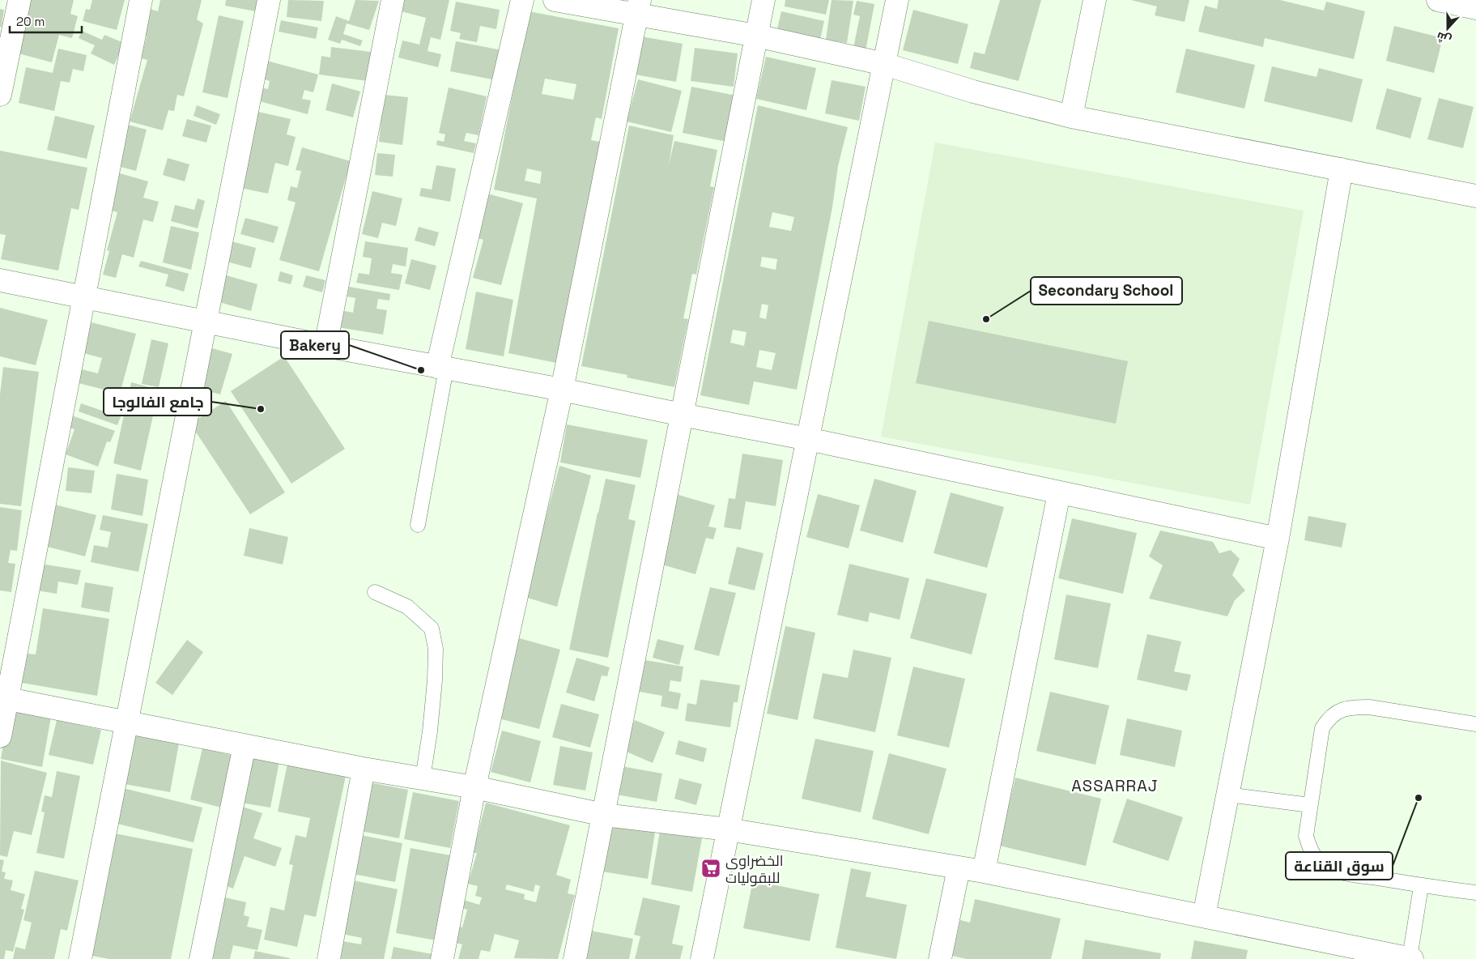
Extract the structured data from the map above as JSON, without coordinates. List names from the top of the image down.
{
  "districts": ["ASSARRAJ"],
  "places": {
    "other": [
      "Secondary School",
      "Bakery",
      "جامع الفالوجا",
      "سوق القناعة"
    ],
    "supermarket": ["الخضراوى للبقوليات"]
  },
  "scale_bar": "20 m",
  "north": "bottom"
}
